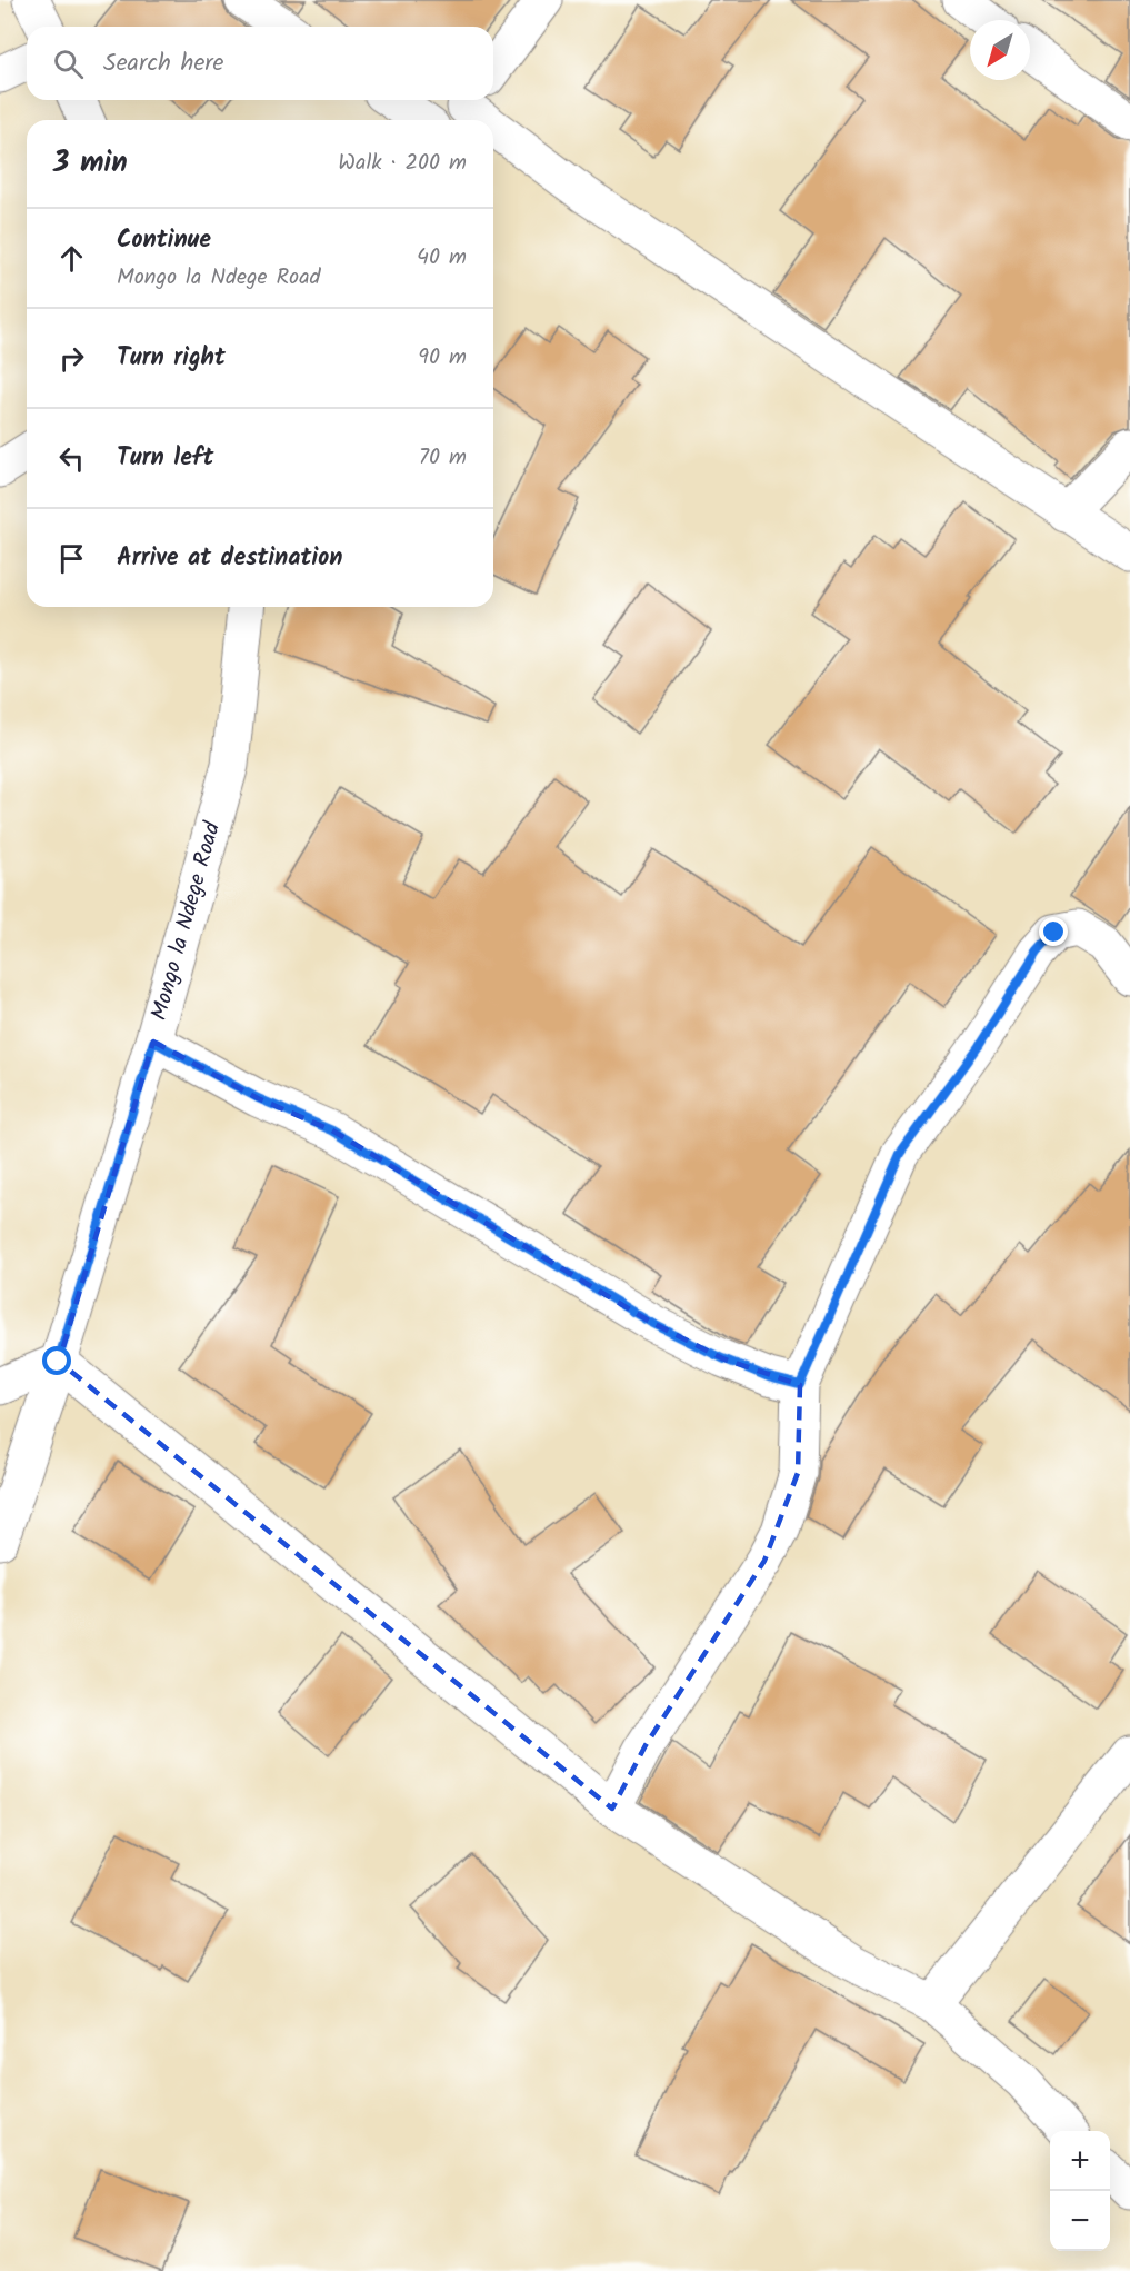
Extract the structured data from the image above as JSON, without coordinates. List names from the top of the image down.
{
  "streets": {
    "street": ["Mongo la Ndege Road"]
  },
  "north": "bottom left",
  "page": {
    "search": "Search here",
    "heading": ["3 min", "Walk · 200 m"],
    "list": [
      ["Continue", "Mongo la Ndege Road", "40 m"],
      ["Turn right", "90 m"],
      ["Turn left", "70 m"],
      "Arrive at destination"
    ],
    "map_buttons": ["+", "−"]
  }
}
